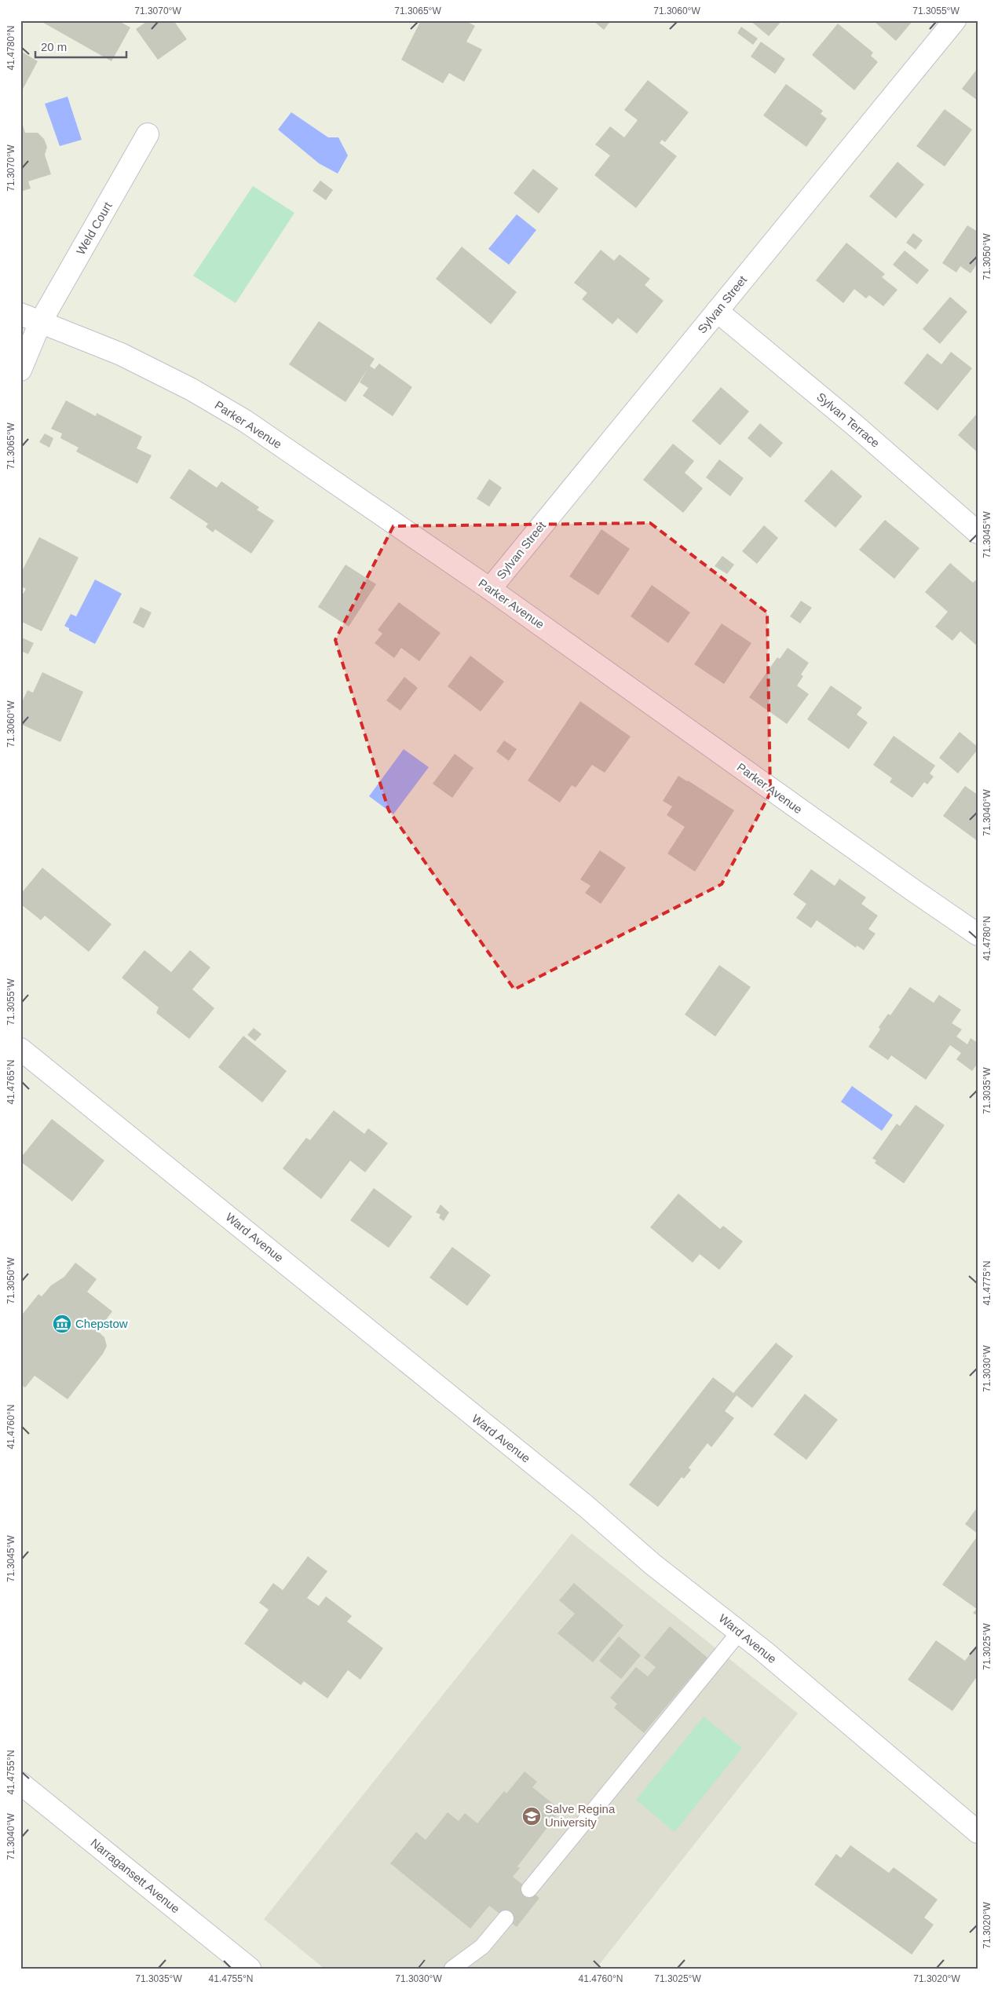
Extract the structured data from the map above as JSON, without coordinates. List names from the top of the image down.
{
  "streets": {
    "street": [
      "Weld Court",
      "Sylvan Street",
      "Sylvan Terrace",
      "Parker Avenue",
      "Ward Avenue",
      "Narragansett Avenue"
    ]
  },
  "crossings": [
    ["Weld Court", "Parker Avenue"],
    ["Sylvan Street", "Sylvan Terrace"],
    ["Sylvan Street", "Parker Avenue"]
  ],
  "places": {
    "museum": ["Chepstow"],
    "school or university": ["Salve Regina University"]
  },
  "scale_bar": "20 m",
  "coordinates": [
    "71.3070°W",
    "71.3065°W",
    "71.3060°W",
    "71.3055°W",
    "41.4780°N",
    "71.3050°W",
    "71.3045°W",
    "71.3040°W",
    "41.4765°N",
    "71.3035°W",
    "41.4775°N",
    "71.3030°W",
    "41.4760°N",
    "71.3025°W",
    "41.4755°N",
    "71.3020°W"
  ]
}
